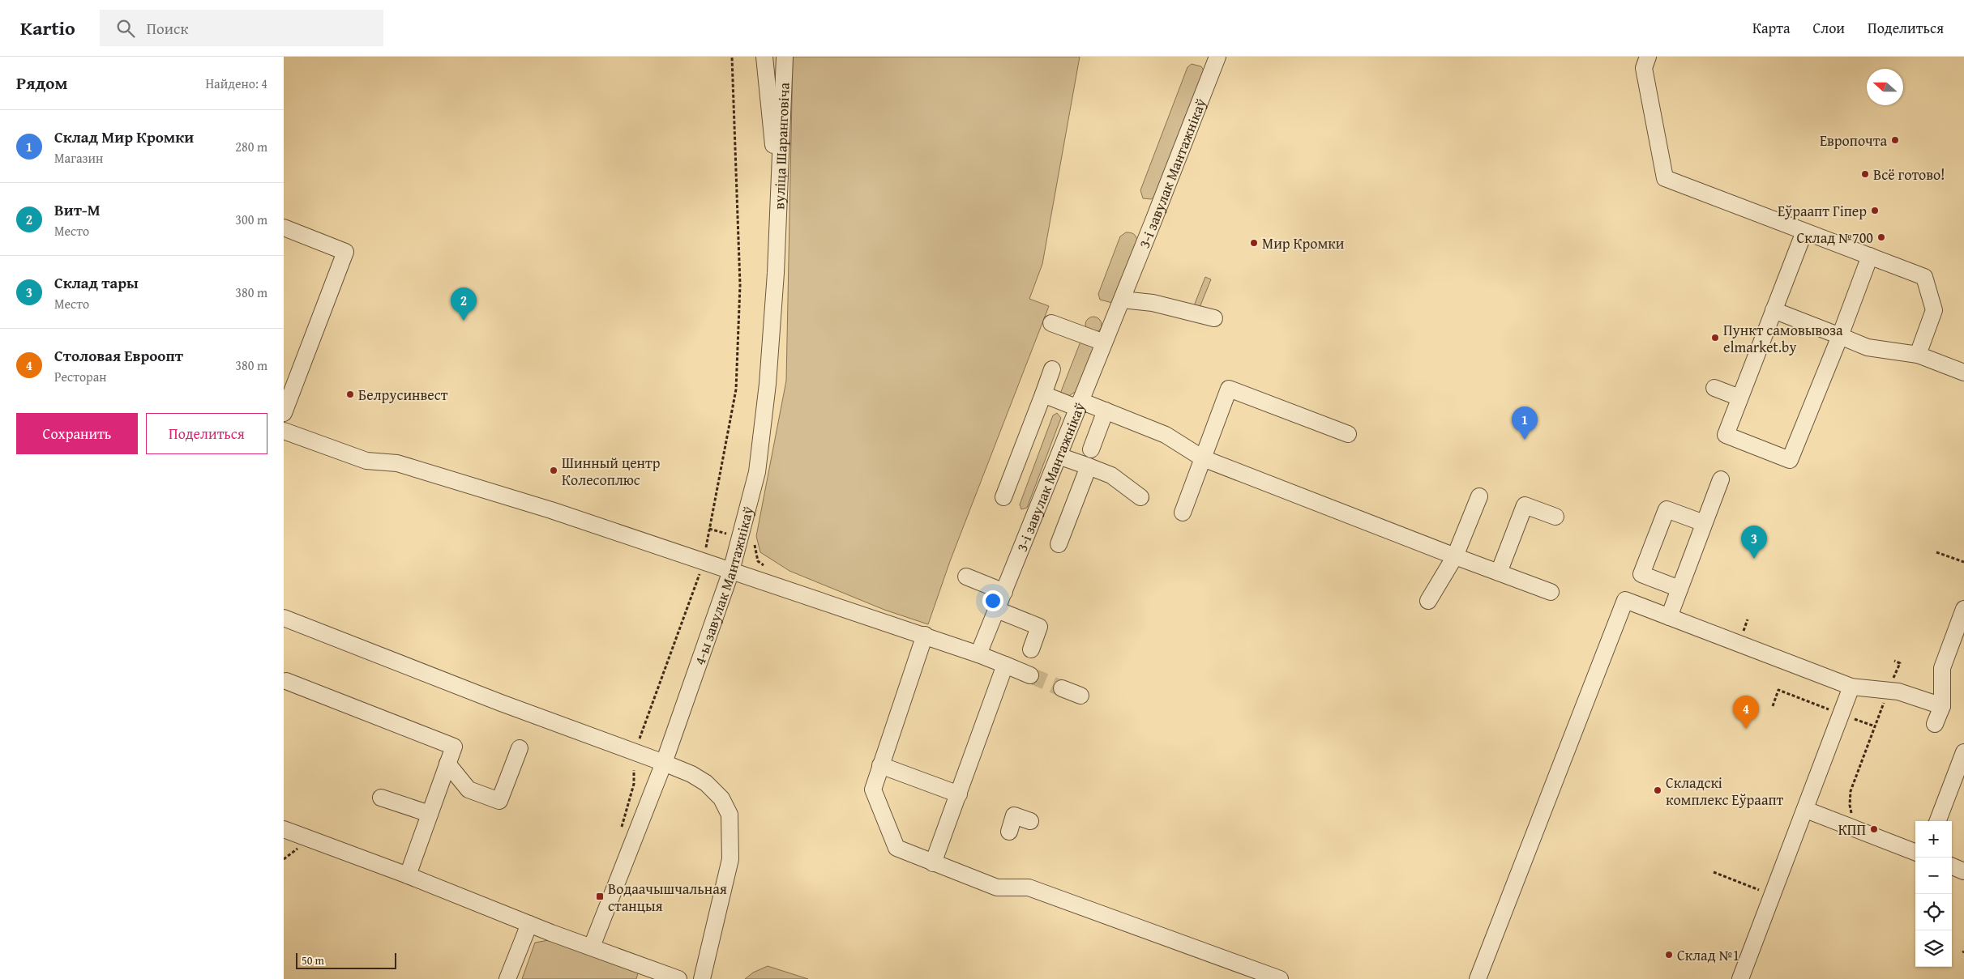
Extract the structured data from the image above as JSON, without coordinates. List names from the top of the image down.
{
  "streets": {
    "street": ["вуліца Шаранговіча", "3-і завулак Мантажнікаў", "4-ы завулак Мантажнікаў"]
  },
  "crossings": [
    ["вуліца Шаранговіча", "4-ы завулак Мантажнікаў"]
  ],
  "places": {
    "other": [
      "Европочта",
      "Всё готово!",
      "Еўраапт Гіпер",
      "Склад №700",
      "Мир Кромки",
      "Пункт самовывоза elmarket.by",
      "Белрусинвест",
      "Шинный центр Колесоплюс",
      "Складскі комплекс Еўраапт",
      "КПП",
      "Склад №1"
    ],
    "transit": ["Водаачышчальная станцыя"]
  },
  "scale_bar": "50 m",
  "north": "left",
  "page": {
    "header": "Kartio",
    "search": "Поиск",
    "nav": ["Карта", "Слои", "Поделиться"],
    "heading": ["Рядом", "Найдено: 4"],
    "list": [
      {
        "mark": "1",
        "name": "Склад Мир Кромки",
        "note": "Магазин",
        "value": "280 m"
      },
      {
        "mark": "2",
        "name": "Вит-М",
        "note": "Место",
        "value": "300 m"
      },
      {
        "mark": "3",
        "name": "Склад тары",
        "note": "Место",
        "value": "380 m"
      },
      {
        "mark": "4",
        "name": "Столовая Евроопт",
        "note": "Ресторан",
        "value": "380 m"
      }
    ],
    "pins": [
      "2",
      "1",
      "3",
      "4"
    ],
    "buttons": ["Сохранить", "Поделиться"],
    "map_buttons": ["+", "−"],
    "scale": "50 m"
  }
}
